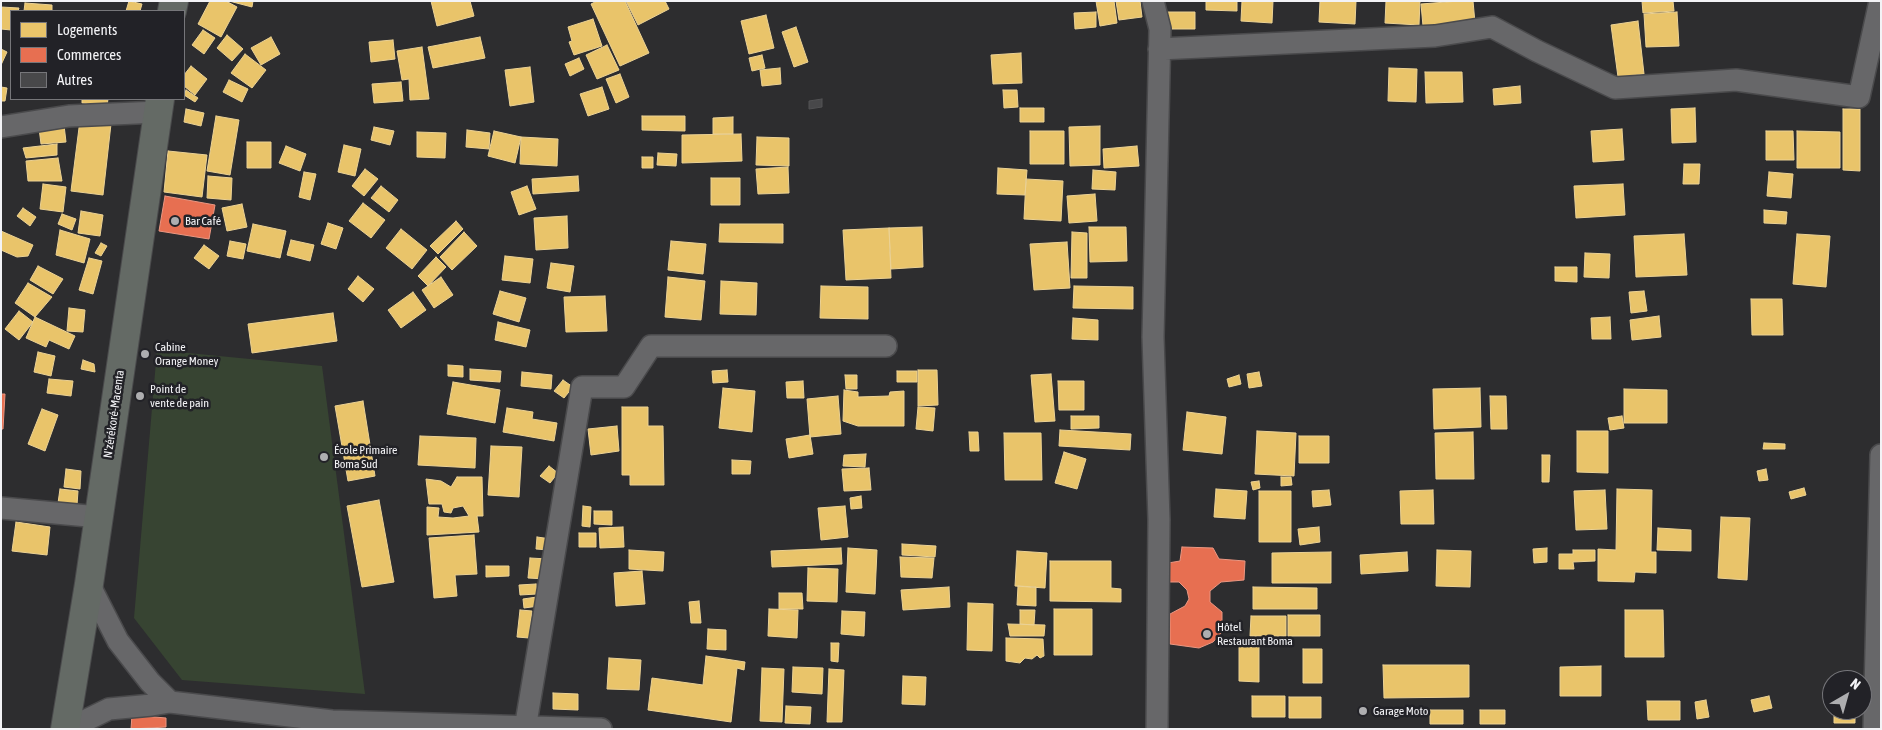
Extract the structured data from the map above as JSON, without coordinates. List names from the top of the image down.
{
  "streets": {
    "highway": ["N'zérékoré-Macenta"]
  },
  "places": [
    "Bar Café",
    "Cabine Orange Money",
    "Point de vente de pain",
    "École Primaire Boma Sud",
    "Hôtel Restaurant Boma",
    "Garage Moto"
  ],
  "legend": ["Logements", "Commerces", "Autres"],
  "north": "top right"
}
